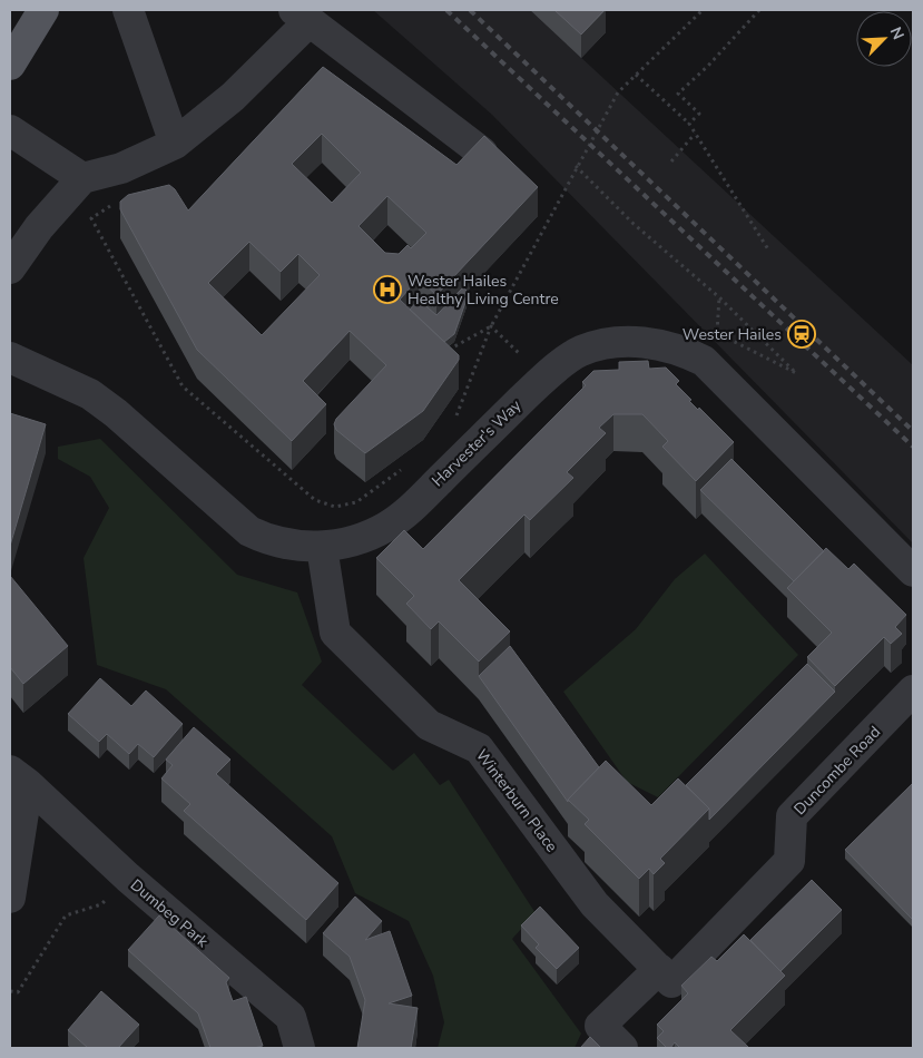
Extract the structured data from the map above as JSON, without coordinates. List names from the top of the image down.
{
  "streets": {
    "street": [
      "Harvester's Way",
      "Duncombe Road",
      "Winterburn Place",
      "Dumbeg Park"
    ]
  },
  "crossings": [
    ["Harvester's Way", "Winterburn Place"],
    ["Duncombe Road", "Winterburn Place"]
  ],
  "places": {
    "hospital": ["Wester Hailes Healthy Living Centre"],
    "station": ["Wester Hailes"]
  },
  "north": "top right"
}
